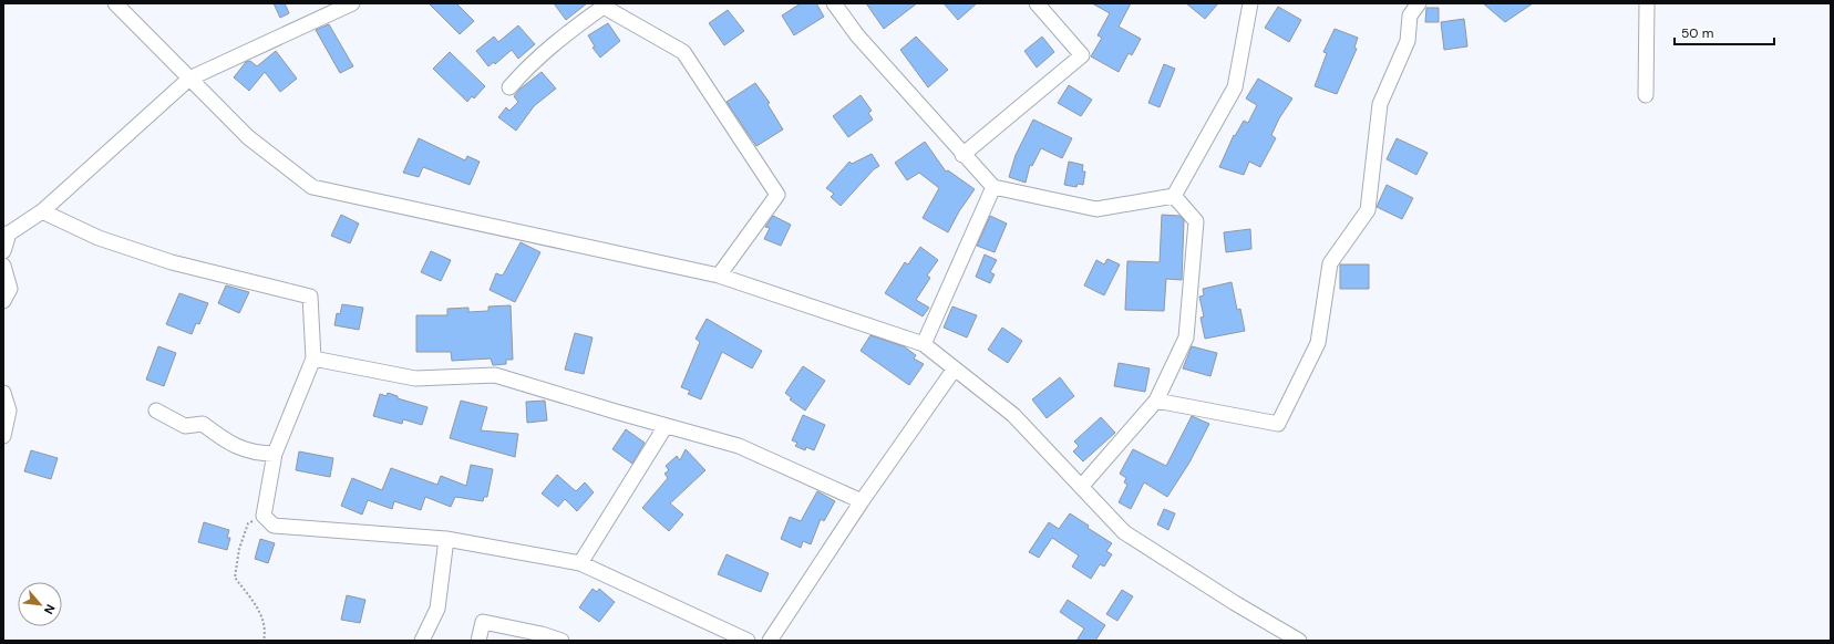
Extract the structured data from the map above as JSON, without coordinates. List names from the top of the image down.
{
  "scale_bar": "50 m",
  "north": "bottom right"
}
